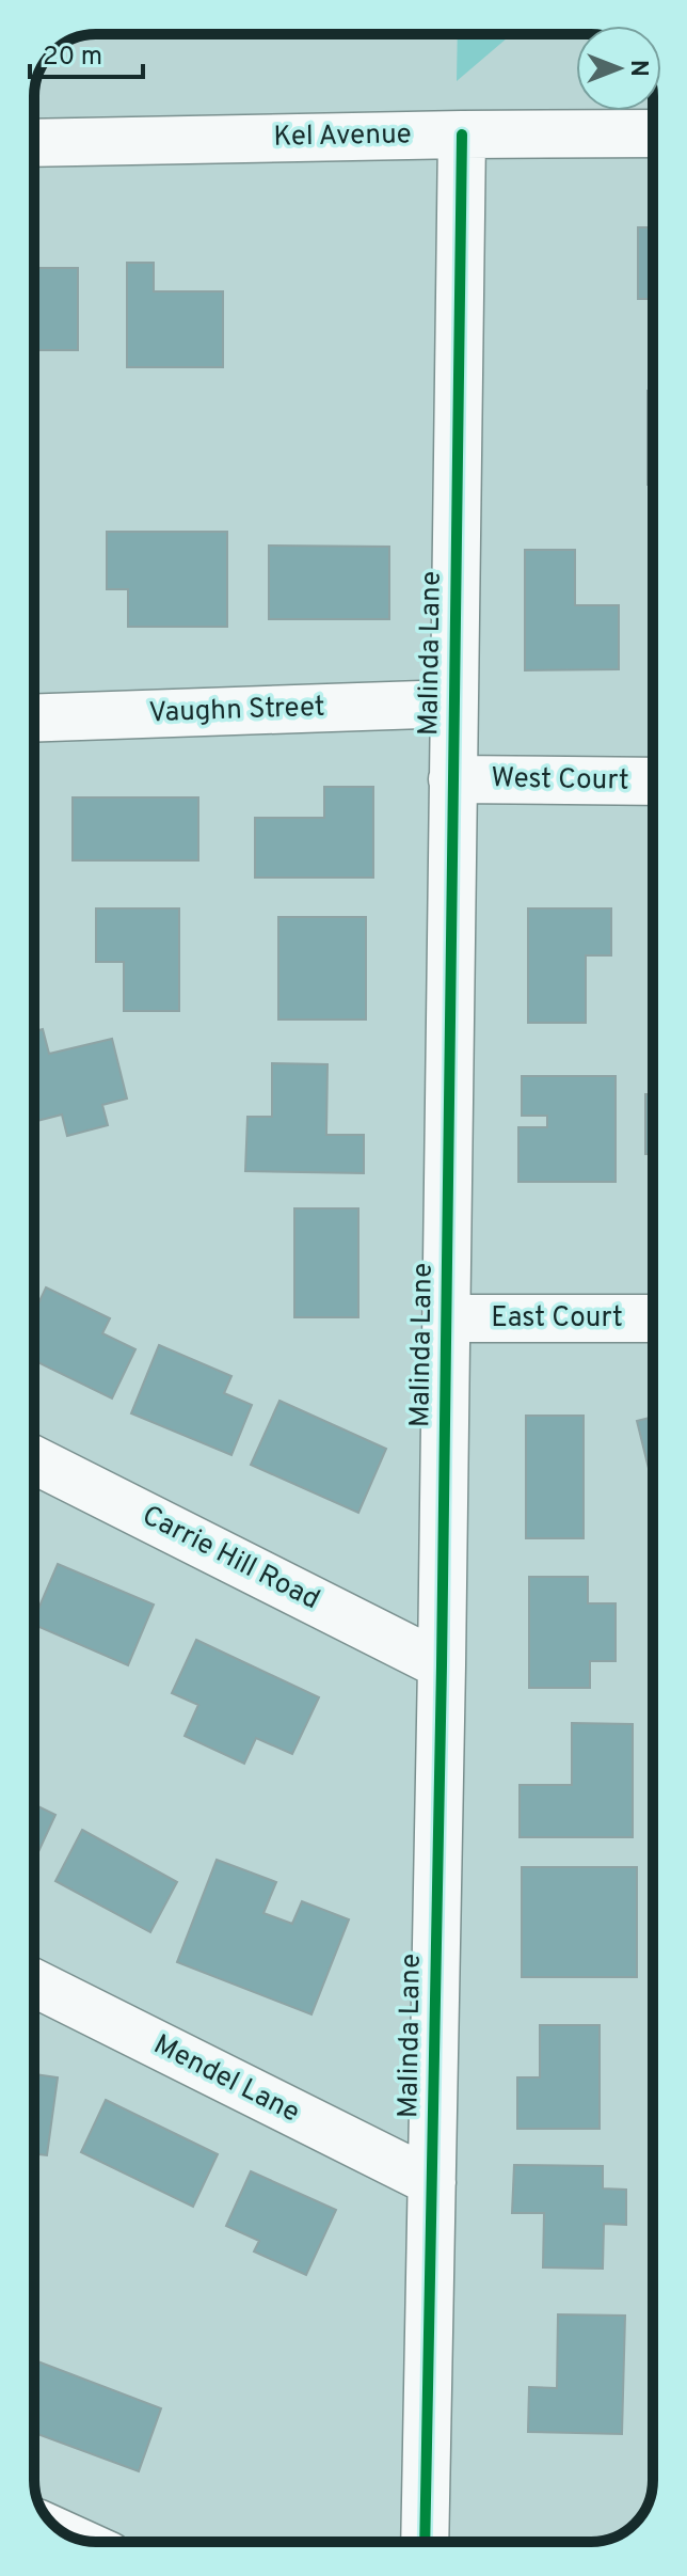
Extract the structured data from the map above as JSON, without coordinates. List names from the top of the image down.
{
  "streets": {
    "street": [
      "Kel Avenue",
      "Malinda Lane",
      "Vaughn Street",
      "West Court",
      "East Court",
      "Carrie Hill Road",
      "Mendel Lane"
    ]
  },
  "crossings": [
    ["Kel Avenue", "Malinda Lane"],
    ["Malinda Lane", "Vaughn Street"],
    ["Malinda Lane", "West Court"],
    ["Malinda Lane", "East Court"],
    ["Malinda Lane", "Carrie Hill Road"],
    ["Malinda Lane", "Mendel Lane"]
  ],
  "scale_bar": "20 m",
  "north": "right"
}
